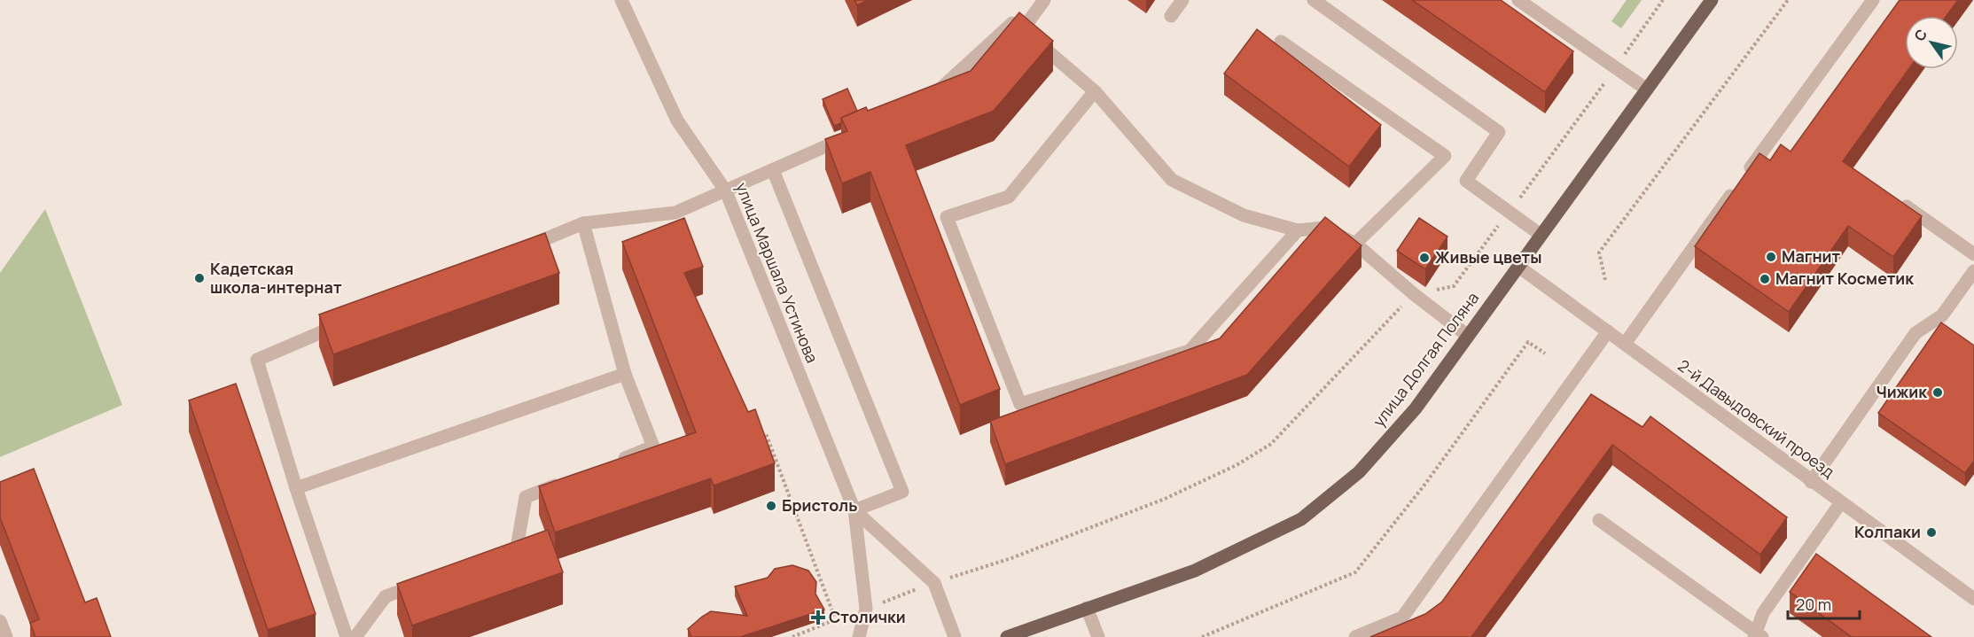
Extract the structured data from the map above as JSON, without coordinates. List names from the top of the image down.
{
  "streets": {
    "main road": ["улица Долгая Поляна"],
    "street": ["улица Маршала Устинова", "2-й Давыдовский проезд"]
  },
  "crossings": [
    ["улица Долгая Поляна", "2-й Давыдовский проезд"]
  ],
  "places": {
    "other": [
      "Магнит",
      "Живые цветы",
      "Кадетская школа-интернат",
      "Магнит Косметик",
      "Чижик",
      "Бристоль",
      "Колпаки"
    ],
    "health": ["Столички"]
  },
  "scale_bar": "20 m",
  "north": "top left"
}
